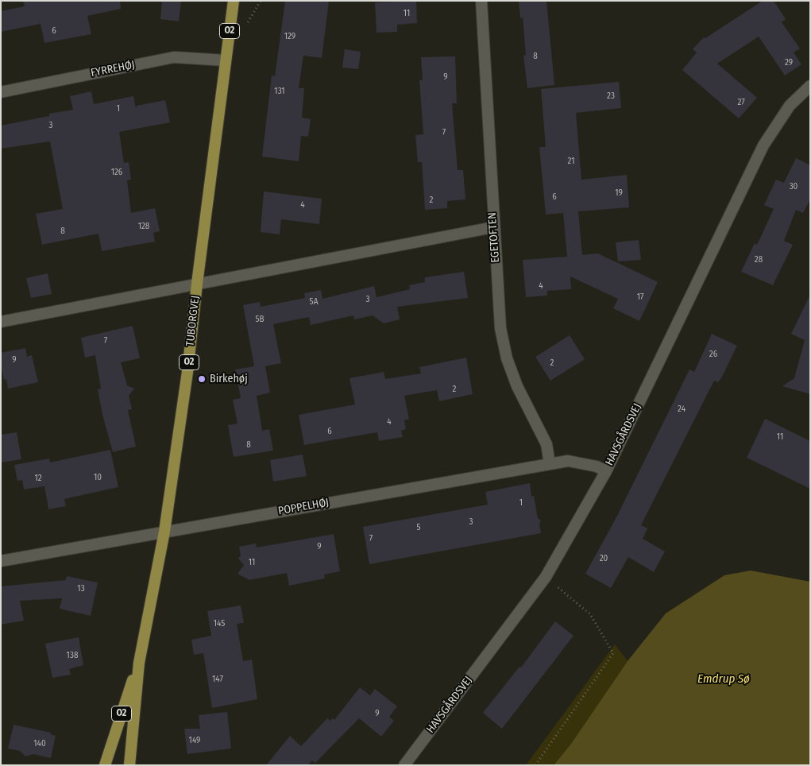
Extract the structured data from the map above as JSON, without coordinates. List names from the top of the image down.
{
  "streets": {
    "main road": ["O2", "TUBORGVEJ"],
    "street": [
      "FYRREHØJ",
      "EGETOFTEN",
      "HAVSGÅRDSVEJ",
      "POPPELHØJ"
    ]
  },
  "crossings": [
    ["FYRREHØJ", "TUBORGVEJ"],
    ["EGETOFTEN", "POPPELHØJ"],
    ["TUBORGVEJ", "POPPELHØJ"],
    ["HAVSGÅRDSVEJ", "POPPELHØJ"]
  ],
  "water": ["Emdrup Sø"],
  "places": ["Birkehøj"],
  "house_numbers": [
    "11",
    "6",
    "129",
    "8",
    "29",
    "9",
    "131",
    "23",
    "27",
    "1",
    "3",
    "7",
    "21",
    "126",
    "30",
    "19",
    "6",
    "2",
    "4",
    "128",
    "8",
    "28",
    "4",
    "17",
    "3",
    "5A",
    "5B",
    "7",
    "26",
    "9",
    "2",
    "2",
    "24",
    "4",
    "6",
    "11",
    "8",
    "10",
    "12",
    "1",
    "3",
    "5",
    "7",
    "9",
    "20",
    "11",
    "13",
    "145",
    "138",
    "147",
    "9",
    "149",
    "140"
  ]
}
